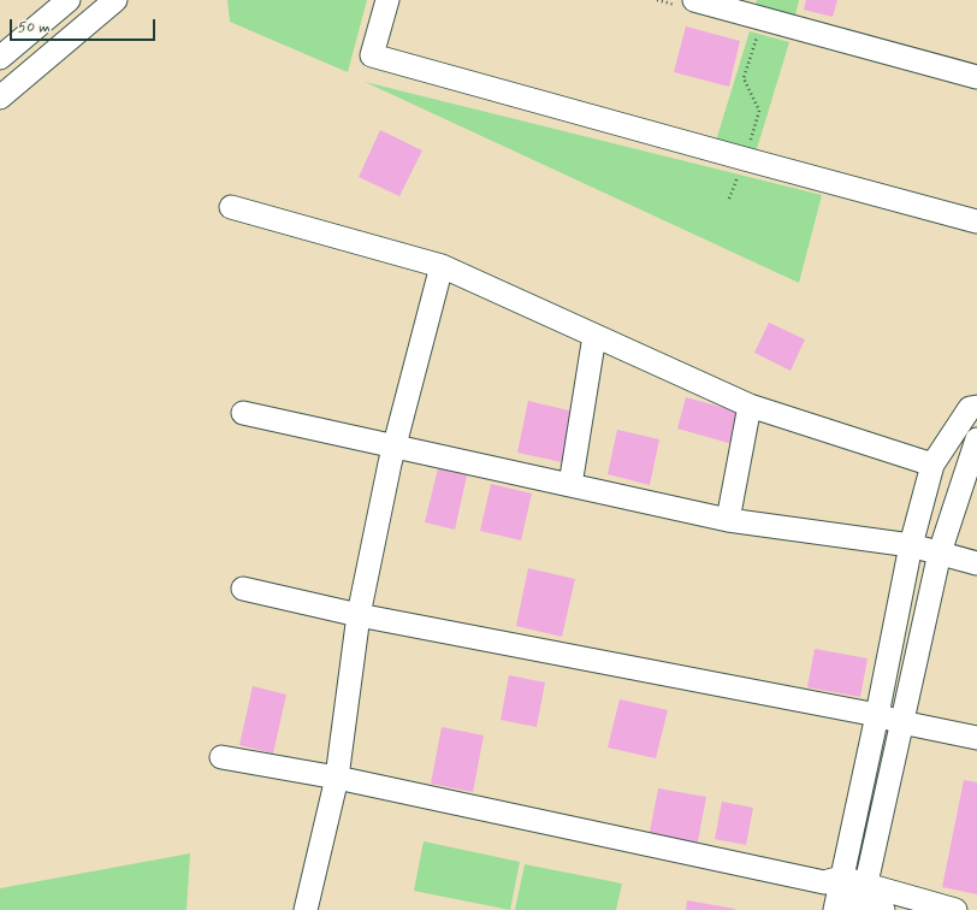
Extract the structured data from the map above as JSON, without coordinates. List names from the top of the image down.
{
  "scale_bar": "50 m"
}
